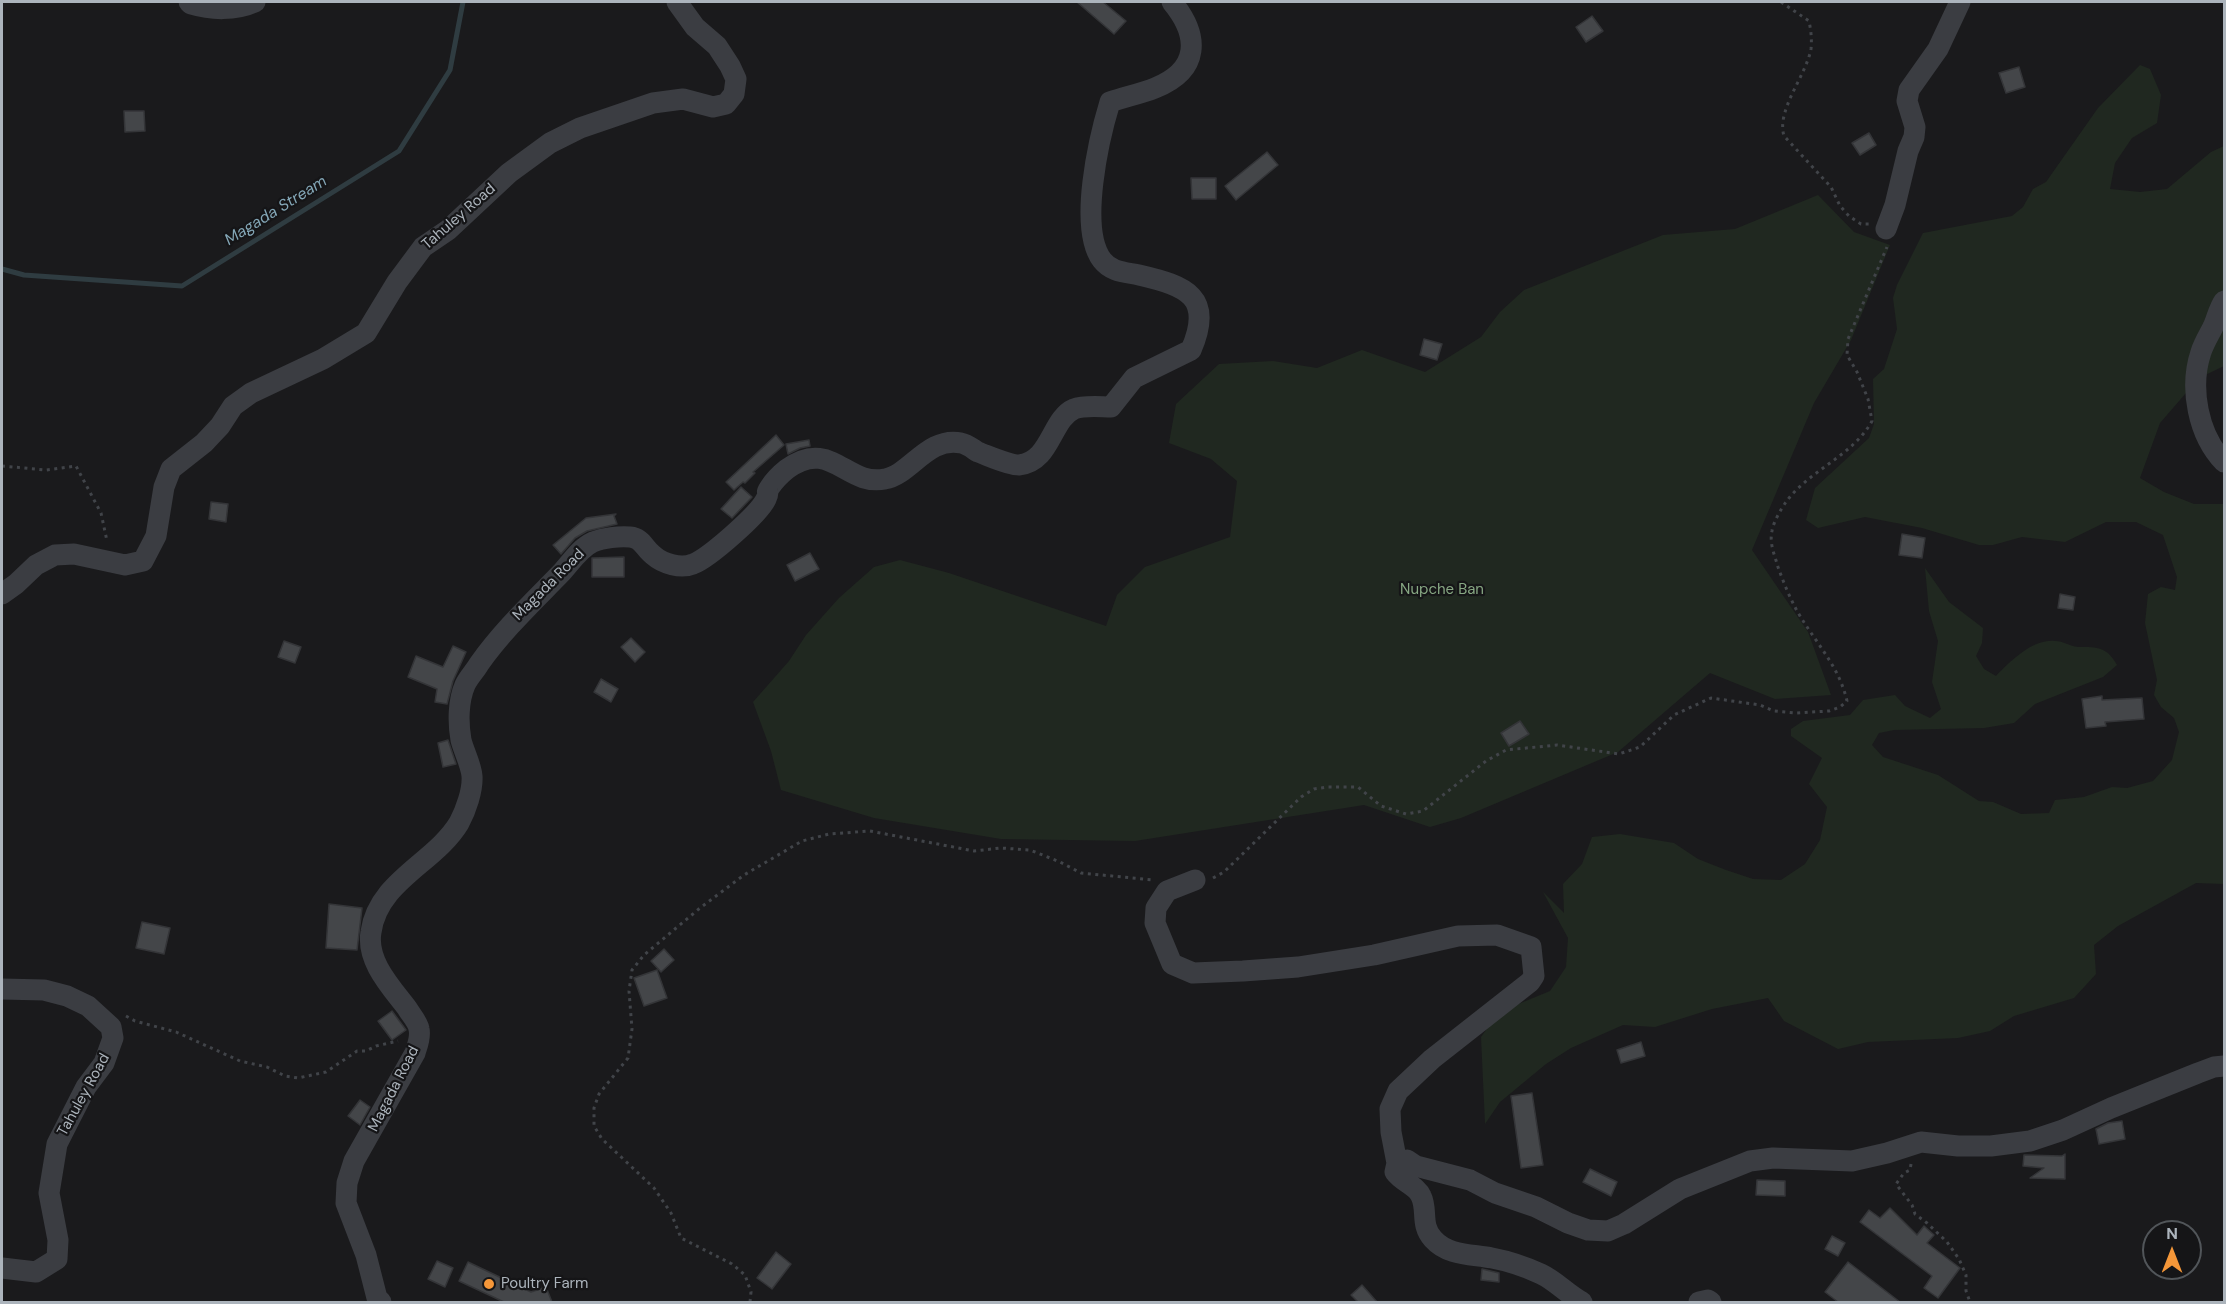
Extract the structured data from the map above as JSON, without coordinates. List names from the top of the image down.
{
  "streets": {
    "street": ["Tahuley Road", "Magada Road"]
  },
  "water": ["Magada Stream"],
  "parks": ["Nupche Ban"],
  "places": ["Poultry Farm"],
  "north": "top"
}
